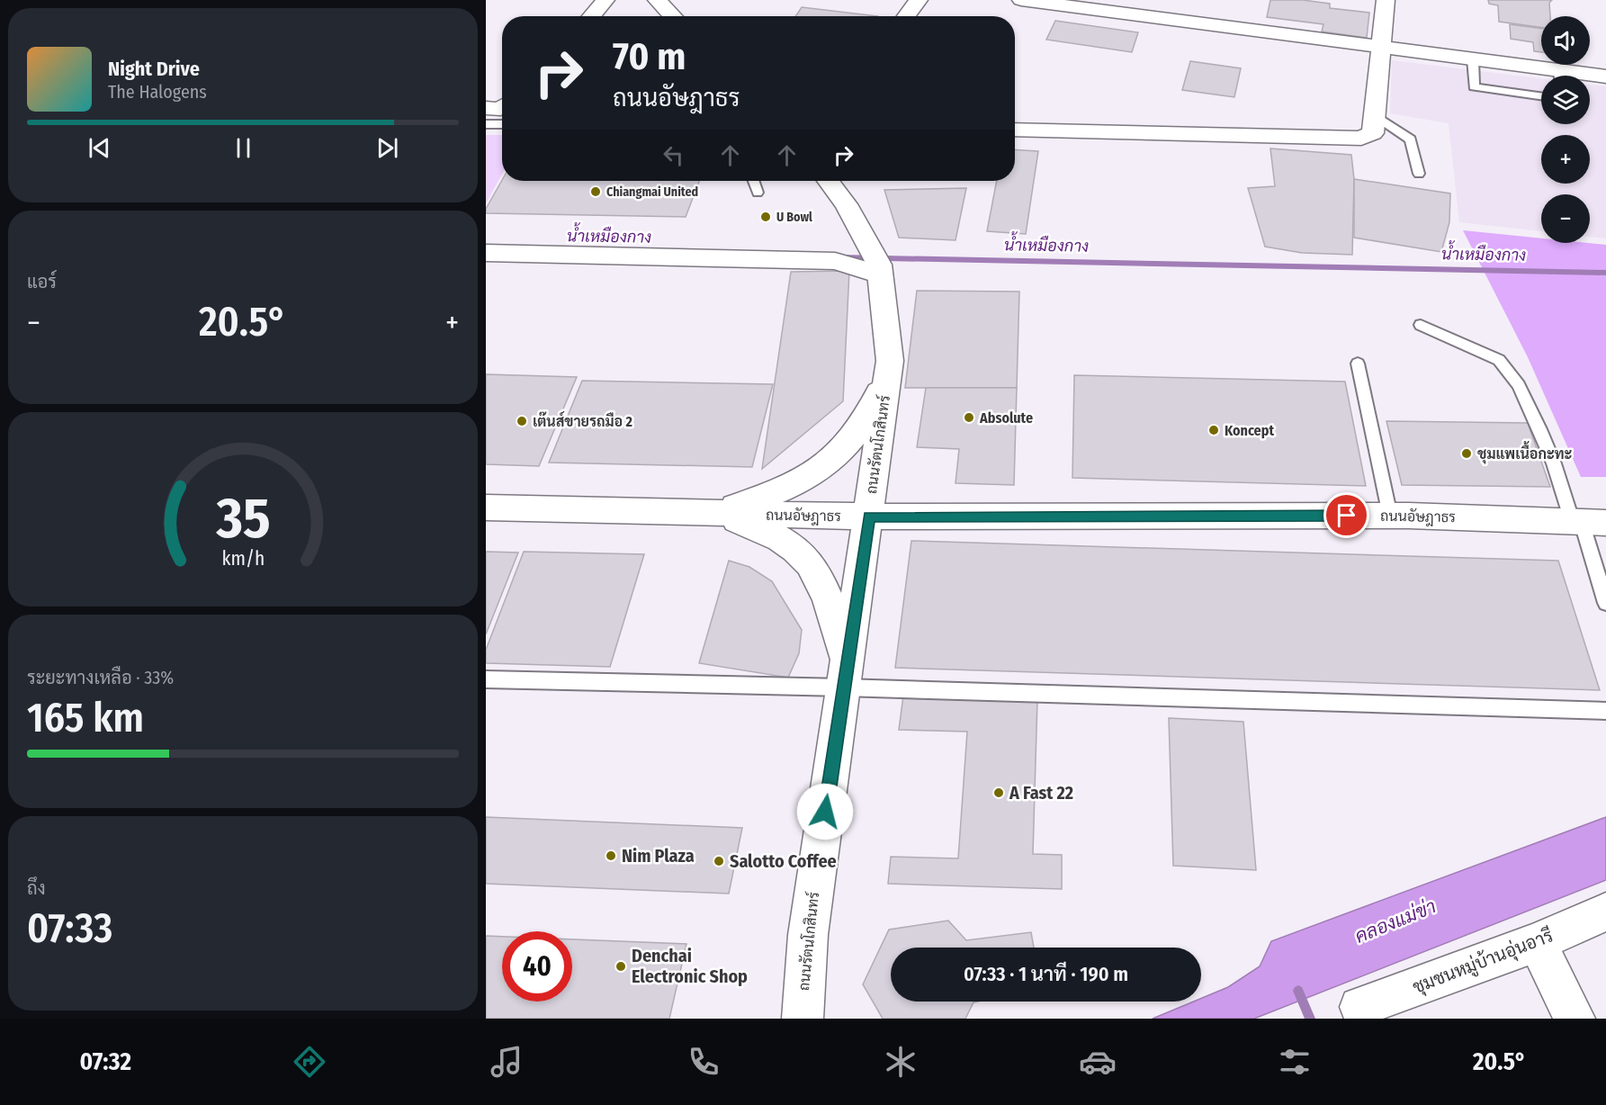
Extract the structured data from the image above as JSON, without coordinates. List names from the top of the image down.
{
  "streets": {
    "street": ["ถนนรัตนโกสินทร์", "ถนนอัษฎาธร", "ชุมชนหมู่บ้านอุ่นอารี"]
  },
  "crossings": [
    ["ถนนรัตนโกสินทร์", "ถนนอัษฎาธร"]
  ],
  "water": ["น้ำเหมืองกาง", "คลองแม่ข่า"],
  "places": [
    "Chiangmai United",
    "U Bowl",
    "Absolute",
    "เต๊นส์ขายรถมือ 2",
    "Koncept",
    "ชุมแพเนื้อกะทะ",
    "A Fast 22",
    "Nim Plaza",
    "Salotto Coffee",
    "Denchai Electronic Shop"
  ],
  "page": {
    "map_buttons": ["+", "−"],
    "turn": ["70 m", "ถนนอัษฎาธร"],
    "song": ["Night Drive", "The Halogens"],
    "tile": [
      "แอร์",
      ["ระยะทางเหลือ · 33%", "165 km"],
      ["ถึง", "07:33"]
    ],
    "heat": ["−", "20.5°", "+"],
    "limit": "40",
    "trip": "07:33 · 1 นาที · 190 m",
    "tabs": ["07:32", "20.5°"],
    "gauge": ["35", "km/h"]
  }
}
